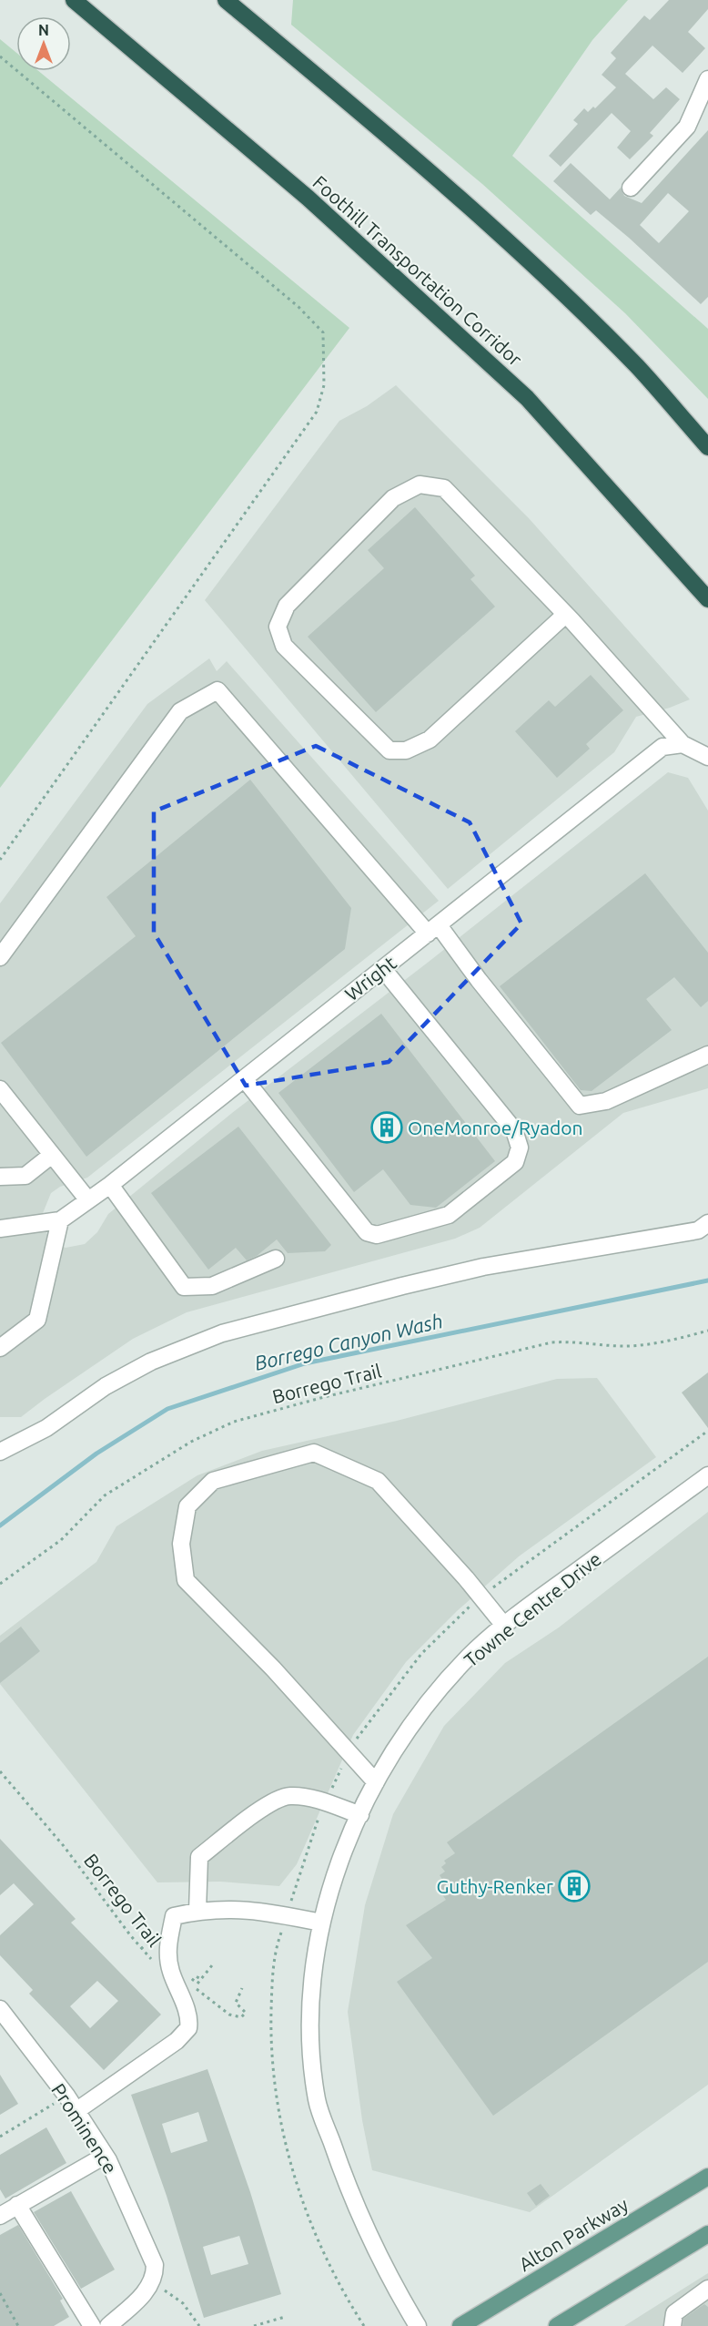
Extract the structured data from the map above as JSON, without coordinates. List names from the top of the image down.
{
  "streets": {
    "highway": ["Foothill Transportation Corridor"],
    "main road": ["Alton Parkway"],
    "street": ["Wright", "Towne Centre Drive", "Prominence"],
    "path": ["Borrego Trail"]
  },
  "water": ["Borrego Canyon Wash"],
  "places": {
    "building": ["OneMonroe/Ryadon", "Guthy-Renker"]
  },
  "north": "top"
}
